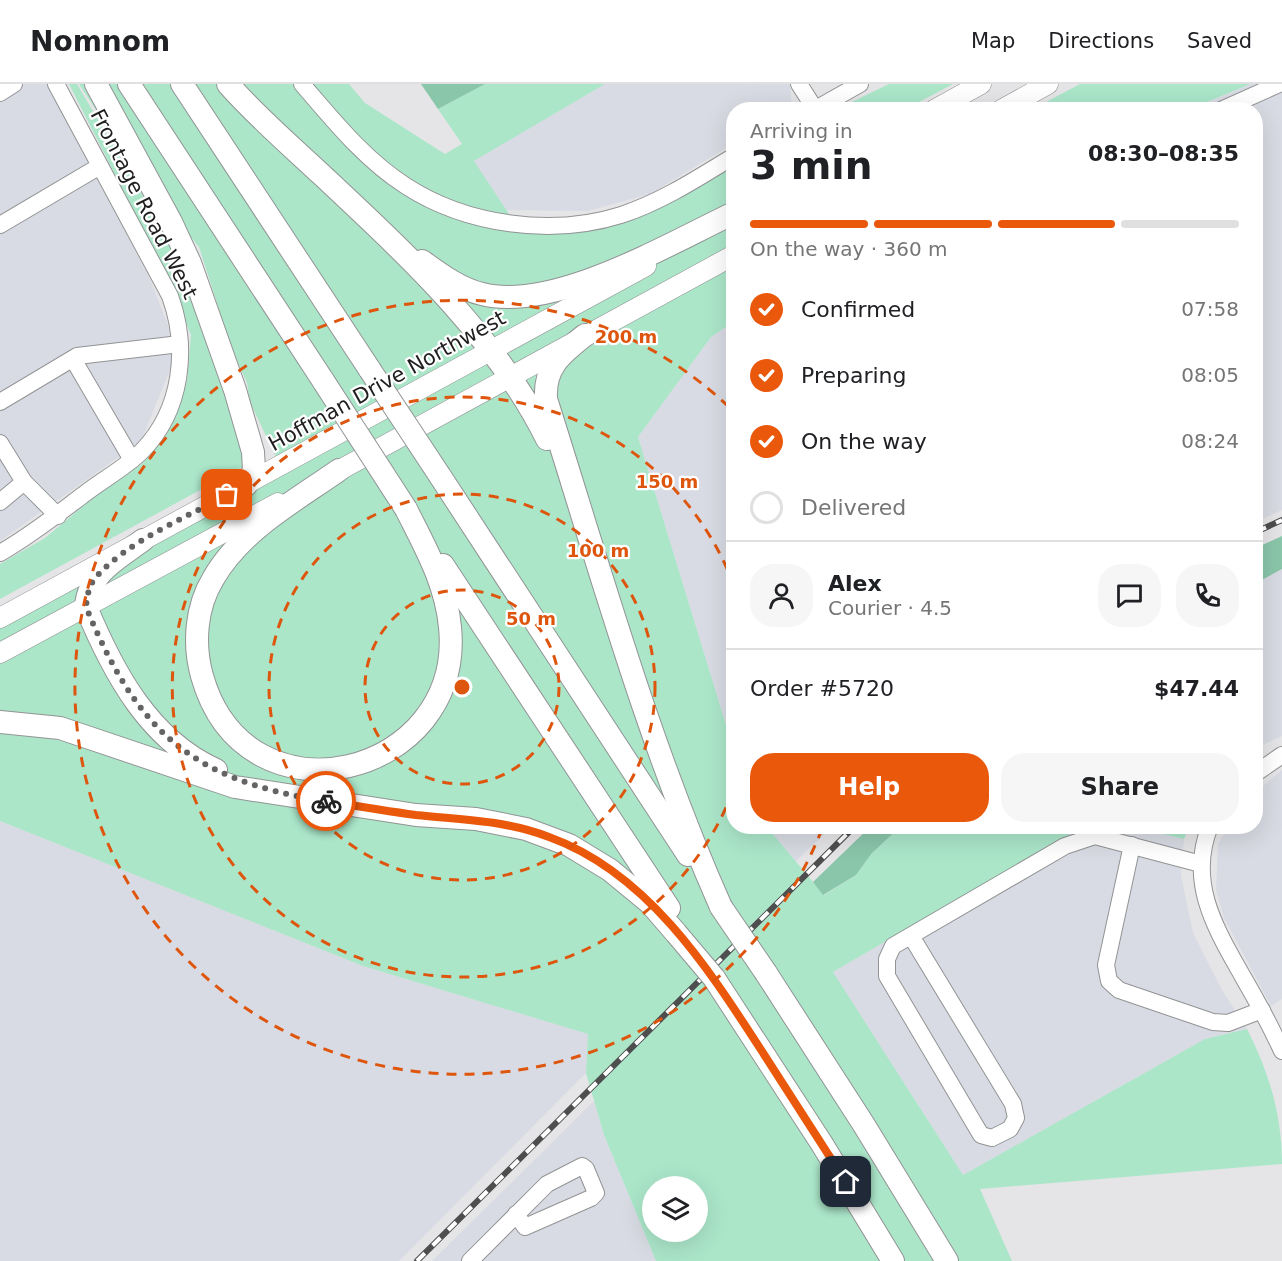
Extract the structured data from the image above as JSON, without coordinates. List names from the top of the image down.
{
  "streets": {
    "main road": ["Hoffman Drive Northwest"],
    "street": ["Frontage Road West"]
  },
  "page": {
    "header": "Nomnom",
    "nav": ["Map", "Directions", "Saved"],
    "heading": ["3 min", "Arriving in", "08:30–08:35"],
    "panel": [
      "Alex",
      "Courier · 4.5",
      "Order #5720",
      "$47.44"
    ],
    "bar": "On the way · 360 m",
    "list": [
      ["Confirmed", "07:58"],
      ["Preparing", "08:05"],
      ["On the way", "08:24"],
      "Delivered"
    ],
    "buttons": ["Help", "Share"]
  },
  "rings": [
    "200 m",
    "150 m",
    "100 m",
    "50 m"
  ]
}
